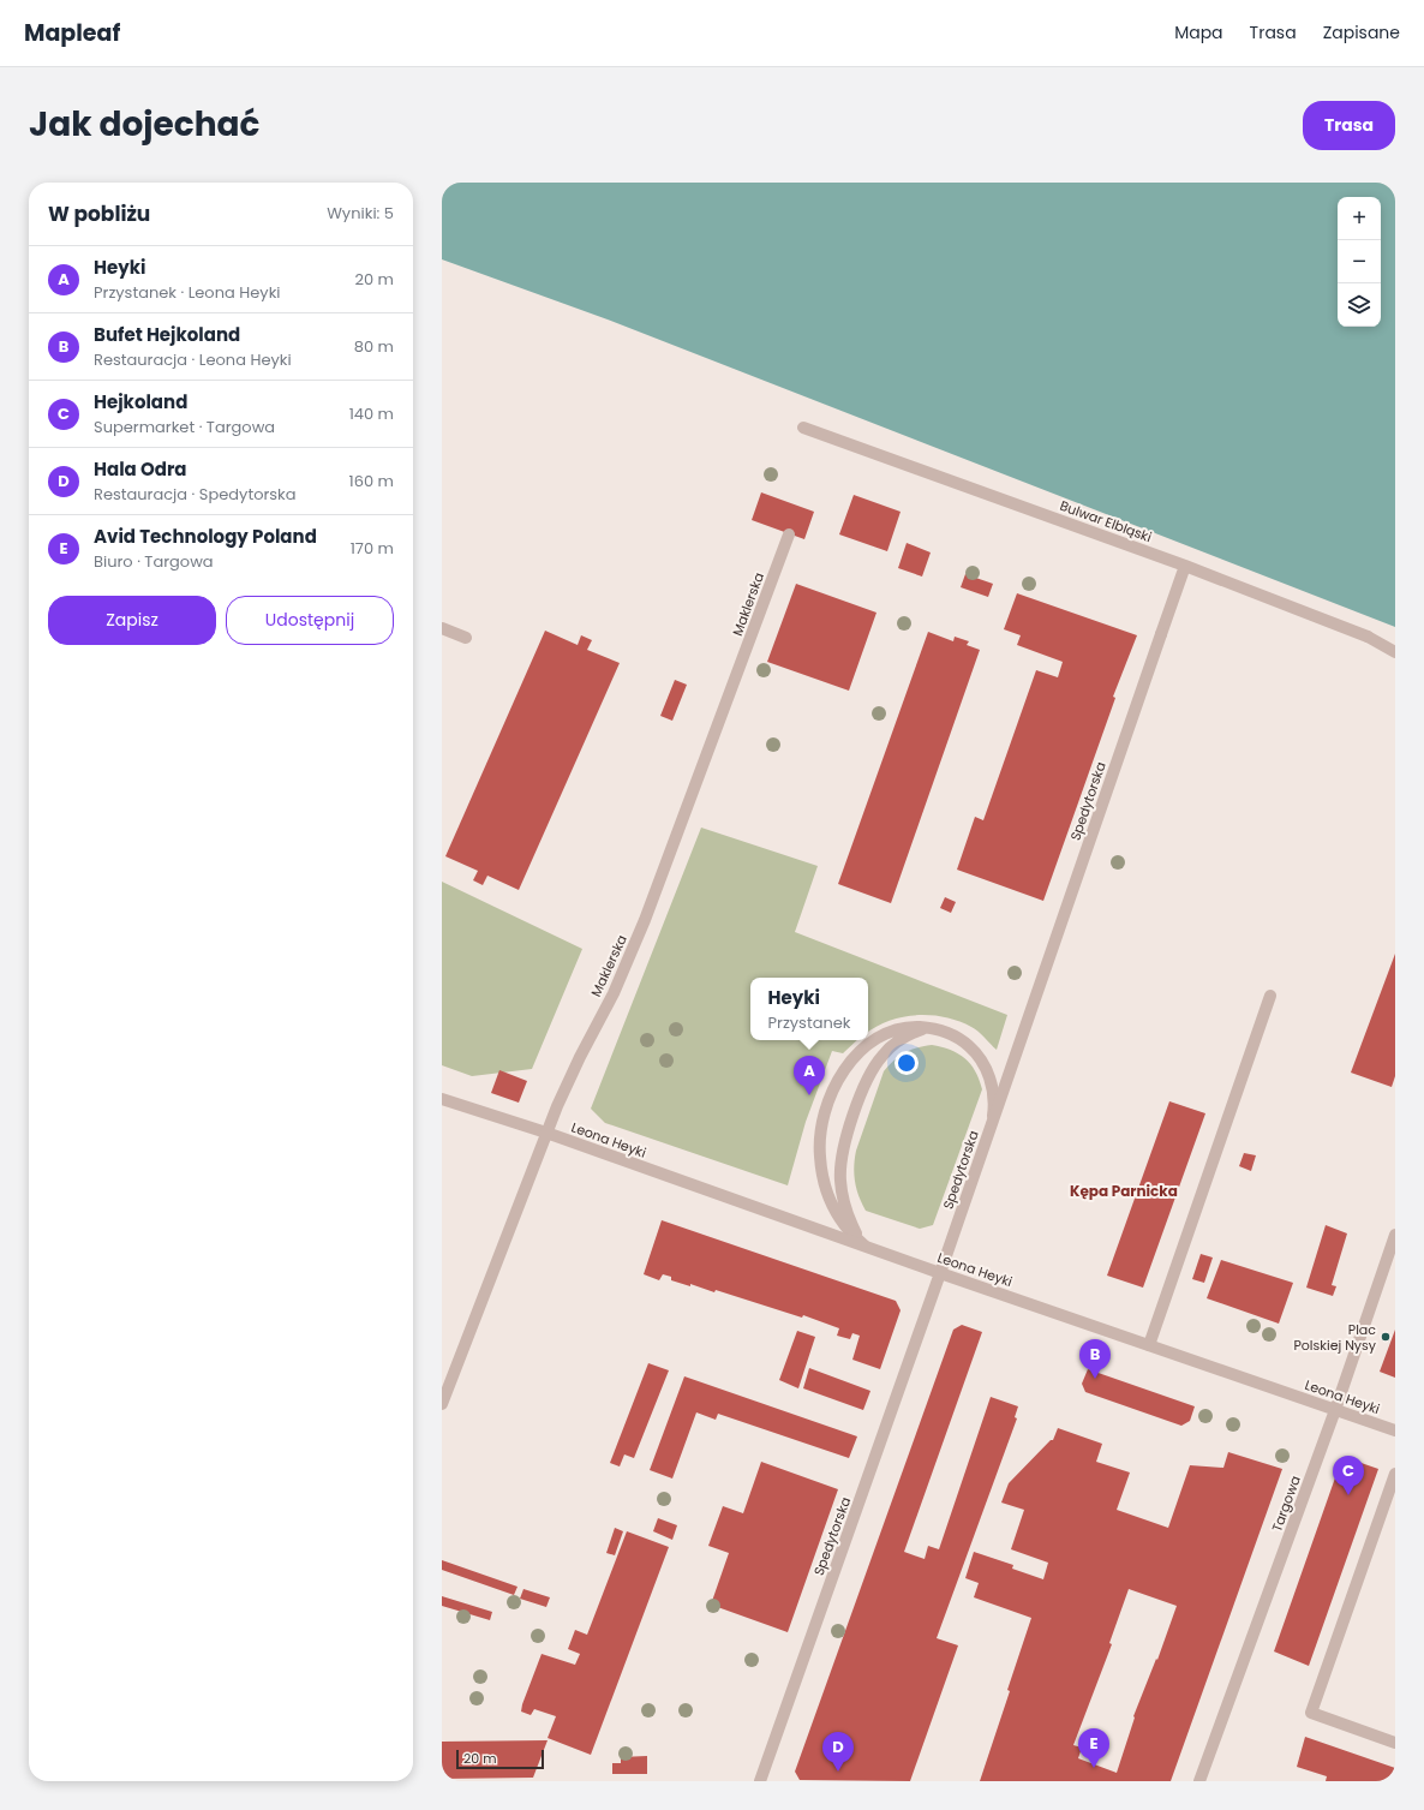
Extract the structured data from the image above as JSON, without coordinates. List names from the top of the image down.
{
  "streets": {
    "street": [
      "Bulwar Elbląski",
      "Maklerska",
      "Spedytorska",
      "Leona Heyki",
      "Targowa"
    ]
  },
  "crossings": [
    ["Bulwar Elbląski", "Spedytorska"],
    ["Maklerska", "Leona Heyki"],
    ["Spedytorska", "Leona Heyki"],
    ["Leona Heyki", "Targowa"]
  ],
  "districts": ["Kępa Parnicka"],
  "places": ["Plac Polskiej Nysy"],
  "scale_bar": "20 m",
  "page": {
    "header": "Mapleaf",
    "nav": ["Mapa", "Trasa", "Zapisane"],
    "title": "Jak dojechać",
    "buttons": [
      "Trasa",
      ["Zapisz", "Udostępnij"]
    ],
    "heading": ["W pobliżu", "Wyniki: 5"],
    "map_buttons": ["+", "−"],
    "list": [
      {
        "mark": "A",
        "name": "Heyki",
        "note": "Przystanek · Leona Heyki",
        "value": "20 m"
      },
      {
        "mark": "B",
        "name": "Bufet Hejkoland",
        "note": "Restauracja · Leona Heyki",
        "value": "80 m"
      },
      {
        "mark": "C",
        "name": "Hejkoland",
        "note": "Supermarket · Targowa",
        "value": "140 m"
      },
      {
        "mark": "D",
        "name": "Hala Odra",
        "note": "Restauracja · Spedytorska",
        "value": "160 m"
      },
      {
        "mark": "E",
        "name": "Avid Technology Poland",
        "note": "Biuro · Targowa",
        "value": "170 m"
      }
    ],
    "popup": ["Heyki", "Przystanek"],
    "pins": [
      "A",
      "B",
      "C",
      "E",
      "D"
    ],
    "scale": "20 m"
  }
}
